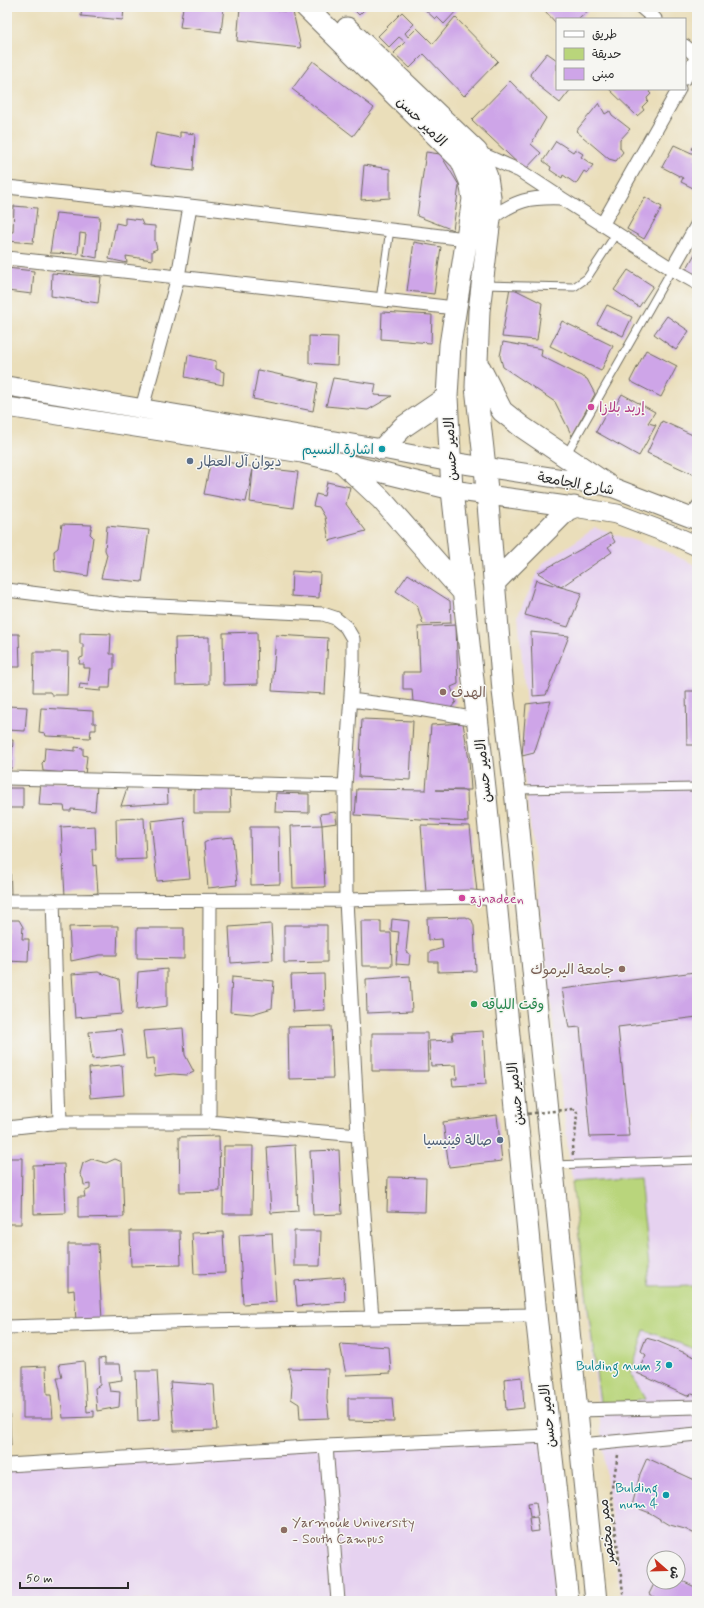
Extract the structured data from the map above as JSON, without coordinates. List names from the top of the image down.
{
  "streets": {
    "main road": ["الامير حسن", "شارع الجامعة"],
    "path": ["ممر مختصر"]
  },
  "crossings": [
    ["الامير حسن", "شارع الجامعة"]
  ],
  "places": [
    "إربد بلازا",
    "اشارة النسيم",
    "ديوان آل العطار",
    "الهدف",
    "ajnadeen",
    "جامعة اليرموك",
    "وقت اللياقه",
    "صالة فينيسيا",
    "Bulding num 3",
    "Bulding num 4",
    "Yarmouk University - South Campus"
  ],
  "legend": ["طريق", "حديقة", "مبنى"],
  "scale_bar": "50 m",
  "north": "right"
}
